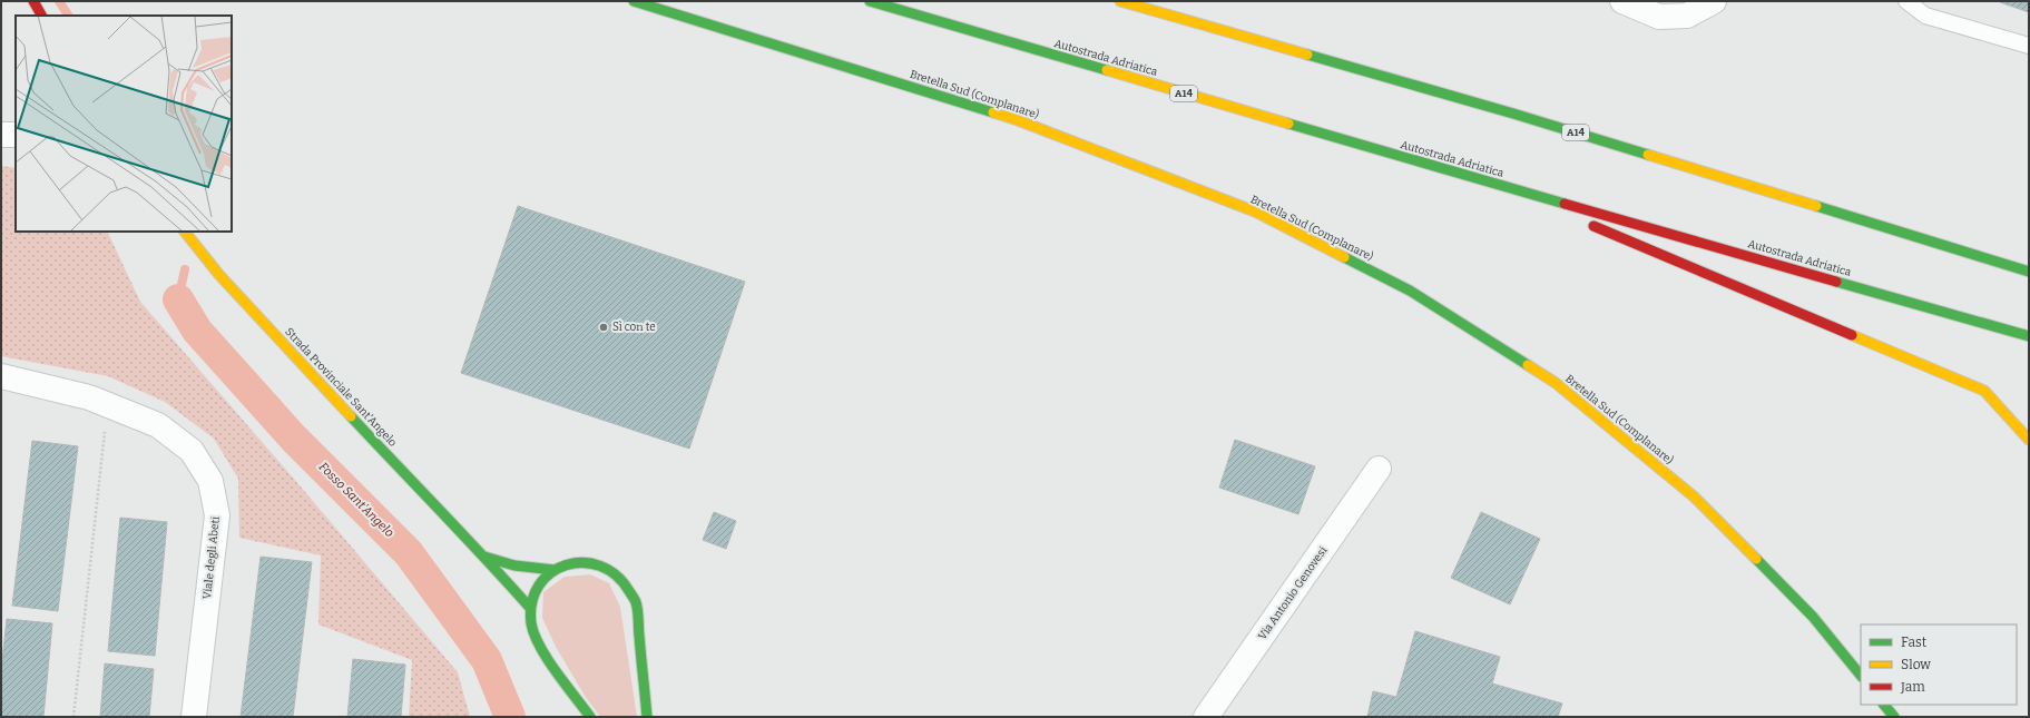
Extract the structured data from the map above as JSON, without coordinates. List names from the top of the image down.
{
  "streets": {
    "main road": [
      "Autostrada Adriatica",
      "A14",
      "Bretella Sud (Complanare)",
      "Strada Provinciale Sant'Angelo"
    ],
    "street": ["Viale degli Abeti", "Via Antonio Genovesi"]
  },
  "water": ["Fosso Sant'Angelo"],
  "places": ["Sì con te"],
  "legend": ["Fast", "Slow", "Jam"]
}
